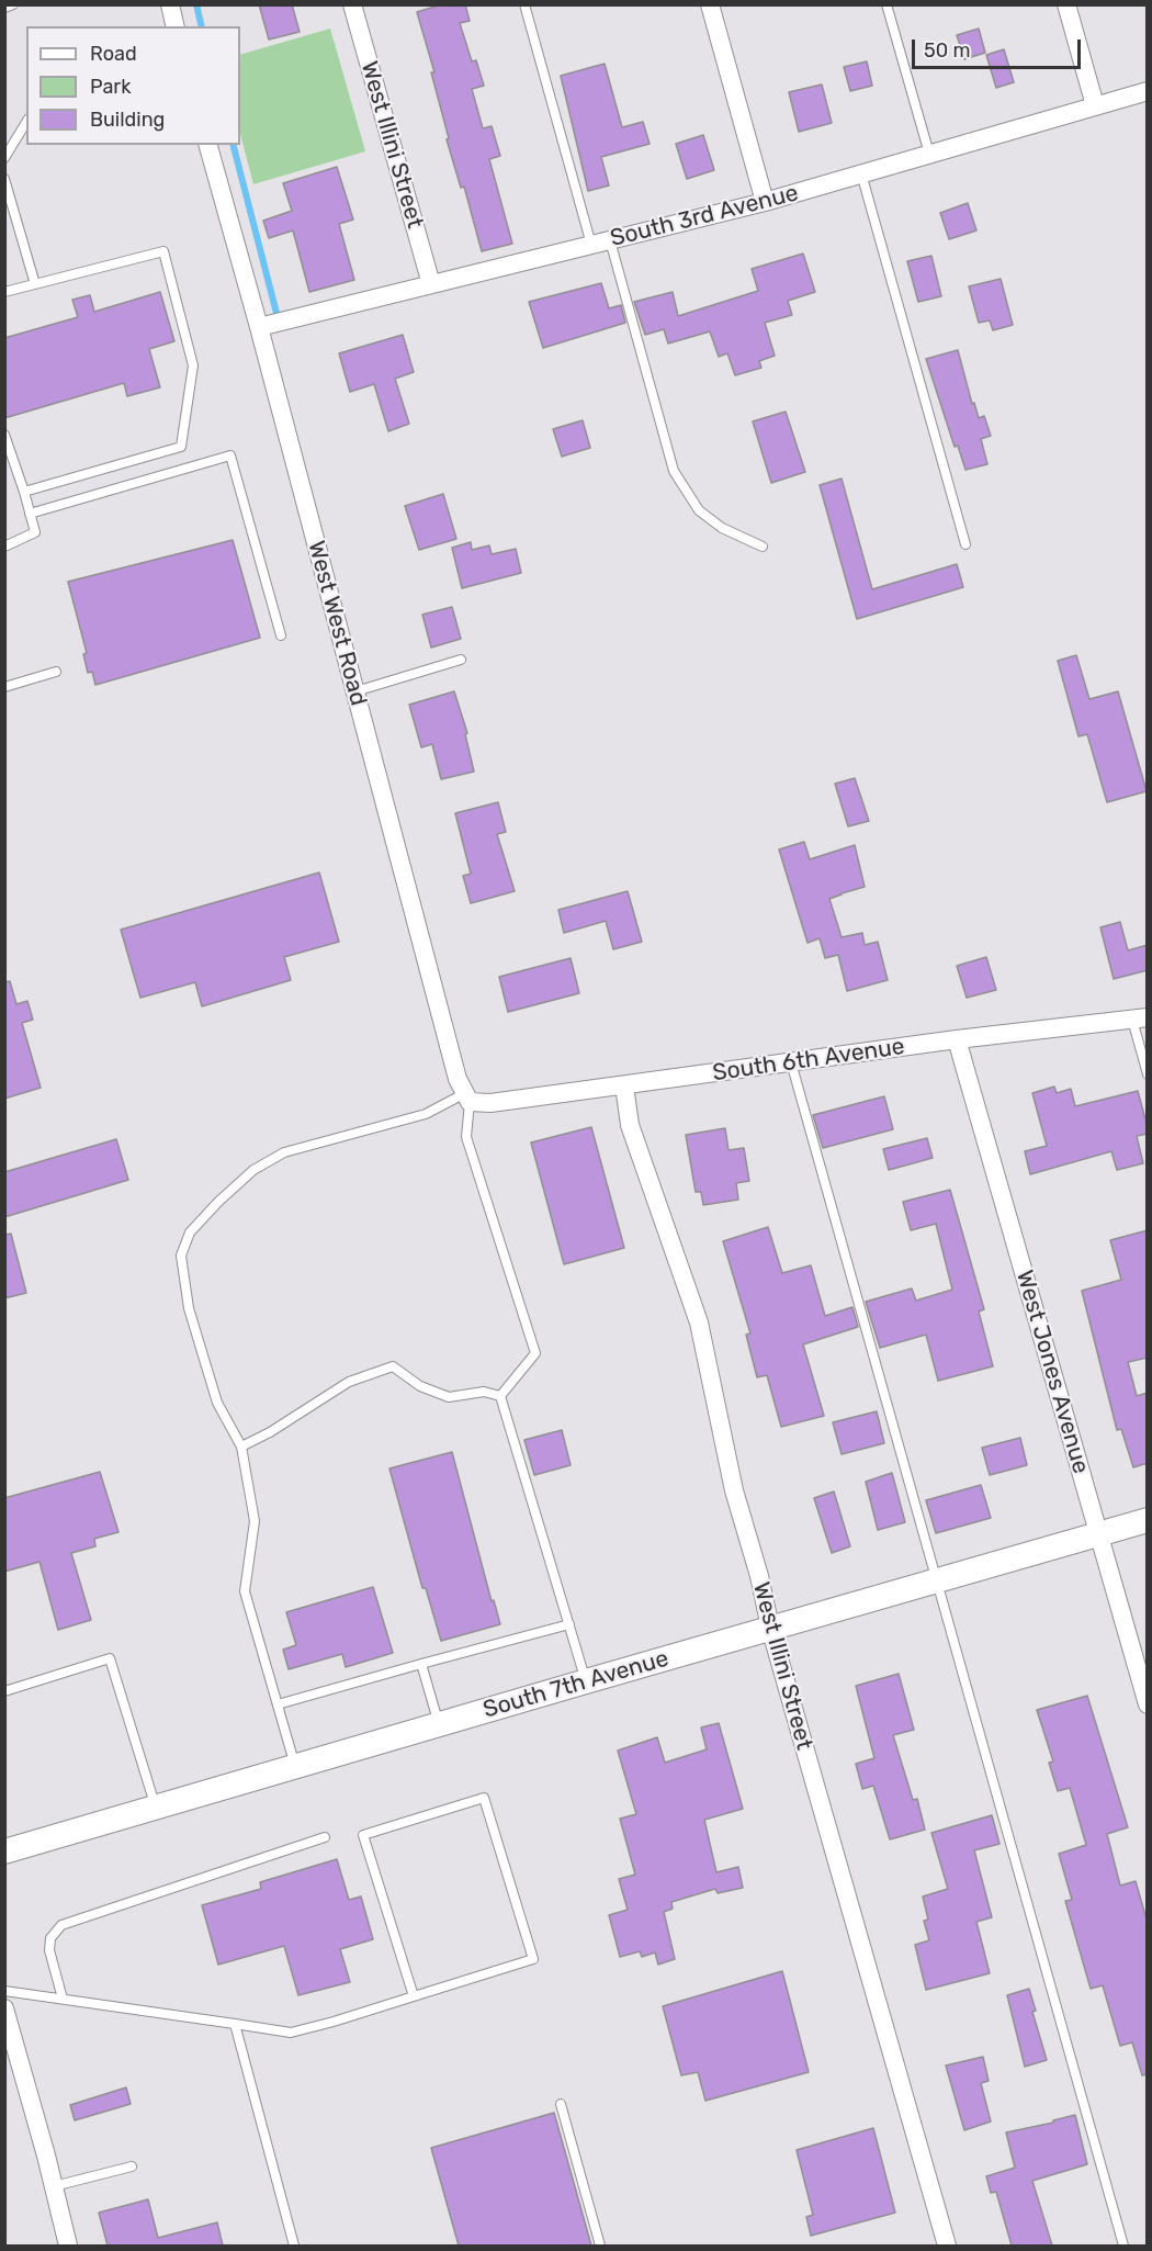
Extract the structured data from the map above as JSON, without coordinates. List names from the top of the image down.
{
  "streets": {
    "main road": ["South 7th Avenue"],
    "street": [
      "West Illini Street",
      "South 3rd Avenue",
      "West West Road",
      "South 6th Avenue",
      "West Jones Avenue"
    ]
  },
  "crossings": [
    ["West Illini Street", "South 3rd Avenue"],
    ["West Illini Street", "South 6th Avenue"],
    ["West Illini Street", "South 7th Avenue"],
    ["South 3rd Avenue", "West West Road"],
    ["West West Road", "South 6th Avenue"],
    ["South 6th Avenue", "West Jones Avenue"],
    ["West Jones Avenue", "South 7th Avenue"]
  ],
  "legend": ["Road", "Park", "Building"],
  "scale_bar": "50 m"
}
